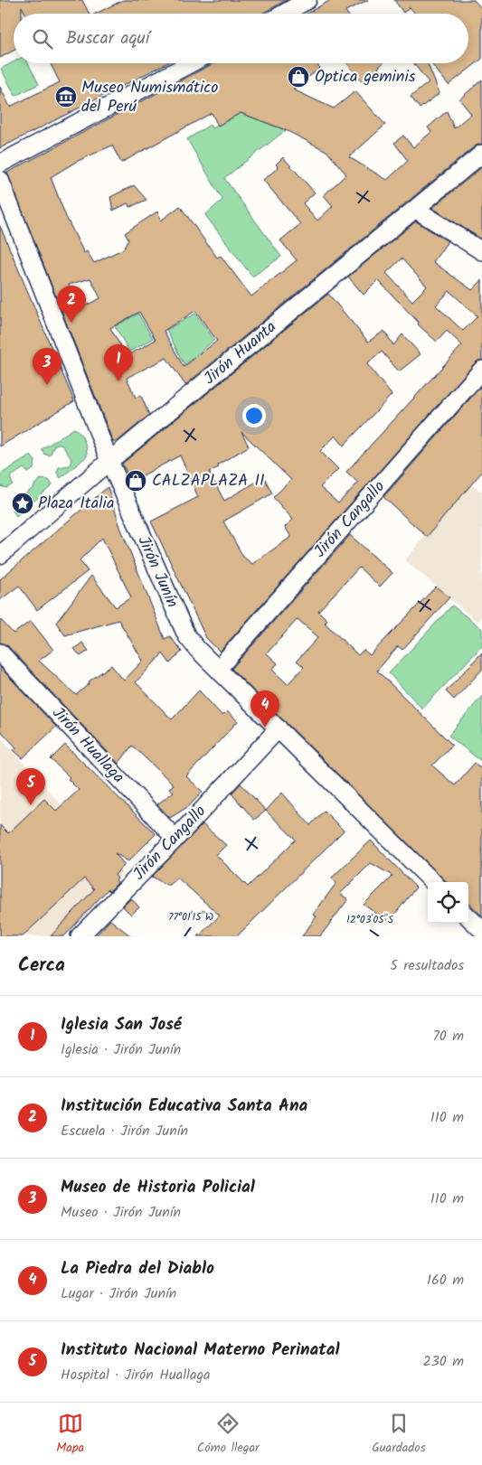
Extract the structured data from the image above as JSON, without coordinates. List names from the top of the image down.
{
  "streets": {
    "street": [
      "Jirón Huanta",
      "Jirón Cangallo",
      "Jirón Junín",
      "Jirón Huallaga"
    ]
  },
  "crossings": [
    ["Jirón Huanta", "Jirón Junín"],
    ["Jirón Cangallo", "Jirón Junín"],
    ["Jirón Cangallo", "Jirón Huallaga"]
  ],
  "places": {
    "shop": ["Optica geminis", "CALZAPLAZA II"],
    "museum": ["Museo Numismático del Perú"],
    "place": ["Plaza Italia"]
  },
  "page": {
    "search": "Buscar aquí",
    "pins": [
      "2",
      "1",
      "3",
      "4",
      "5"
    ],
    "heading": ["Cerca", "5 resultados"],
    "list": [
      {
        "mark": "1",
        "name": "Iglesia San José",
        "note": "Iglesia · Jirón Junín",
        "value": "70 m"
      },
      {
        "mark": "2",
        "name": "Institución Educativa Santa Ana",
        "note": "Escuela · Jirón Junín",
        "value": "110 m"
      },
      {
        "mark": "3",
        "name": "Museo de Historia Policial",
        "note": "Museo · Jirón Junín",
        "value": "110 m"
      },
      {
        "mark": "4",
        "name": "La Piedra del Diablo",
        "note": "Lugar · Jirón Junín",
        "value": "160 m"
      },
      {
        "mark": "5",
        "name": "Instituto Nacional Materno Perinatal",
        "note": "Hospital · Jirón Huallaga",
        "value": "230 m"
      }
    ],
    "nav": ["Mapa", "Cómo llegar", "Guardados"]
  },
  "coordinates": ["77°01'15\"W", "12°03'05\"S"]
}
